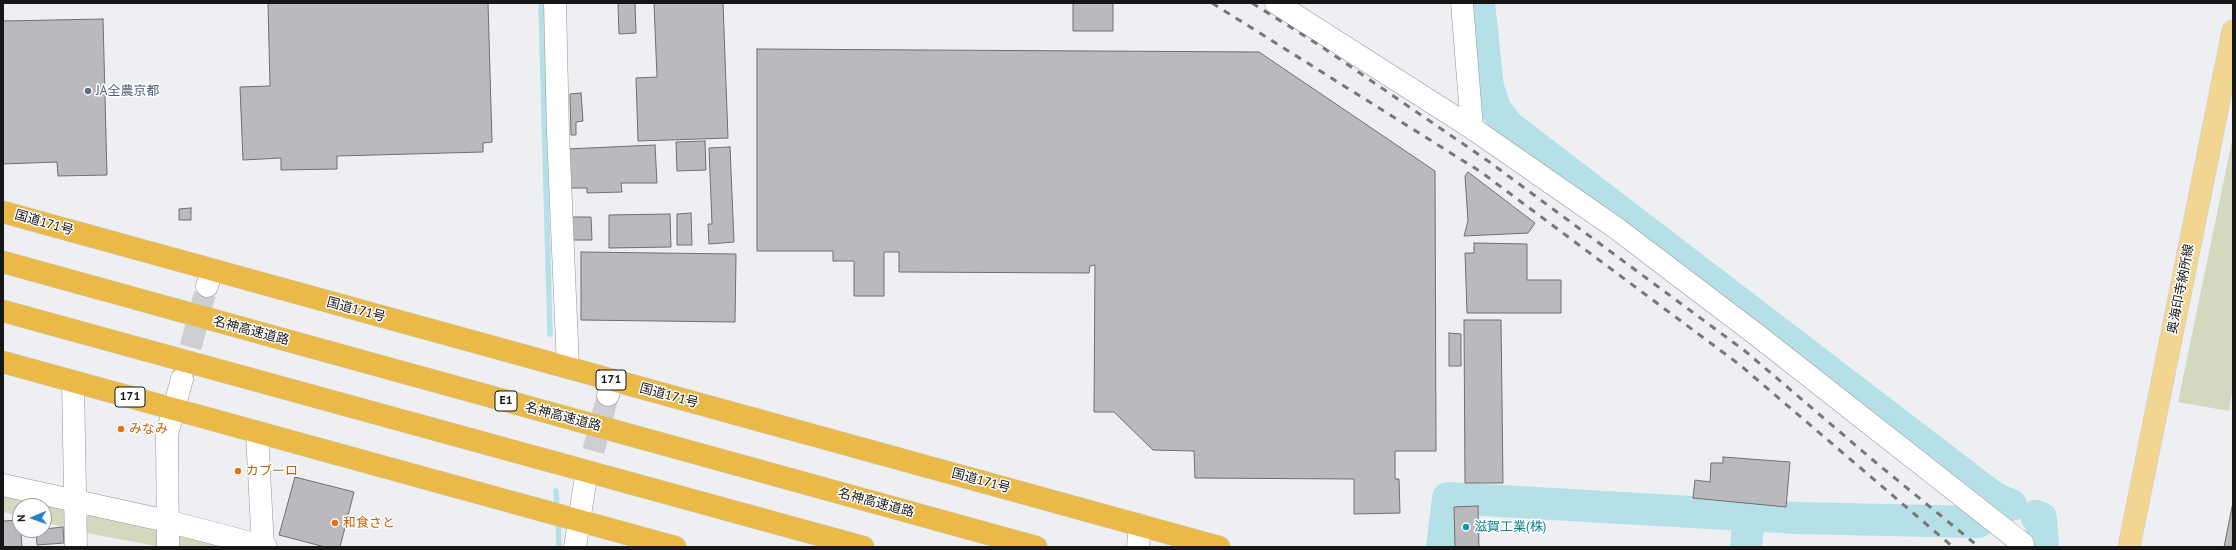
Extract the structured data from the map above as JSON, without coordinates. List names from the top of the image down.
{
  "streets": {
    "highway": [
      "国道171号",
      "名神高速道路",
      "171",
      "E1"
    ],
    "main road": ["奥海印寺納所線"]
  },
  "places": [
    "JA全農京都",
    "みなみ",
    "カブーロ",
    "和食さと",
    "滋賀工業(株)"
  ],
  "north": "left"
}
